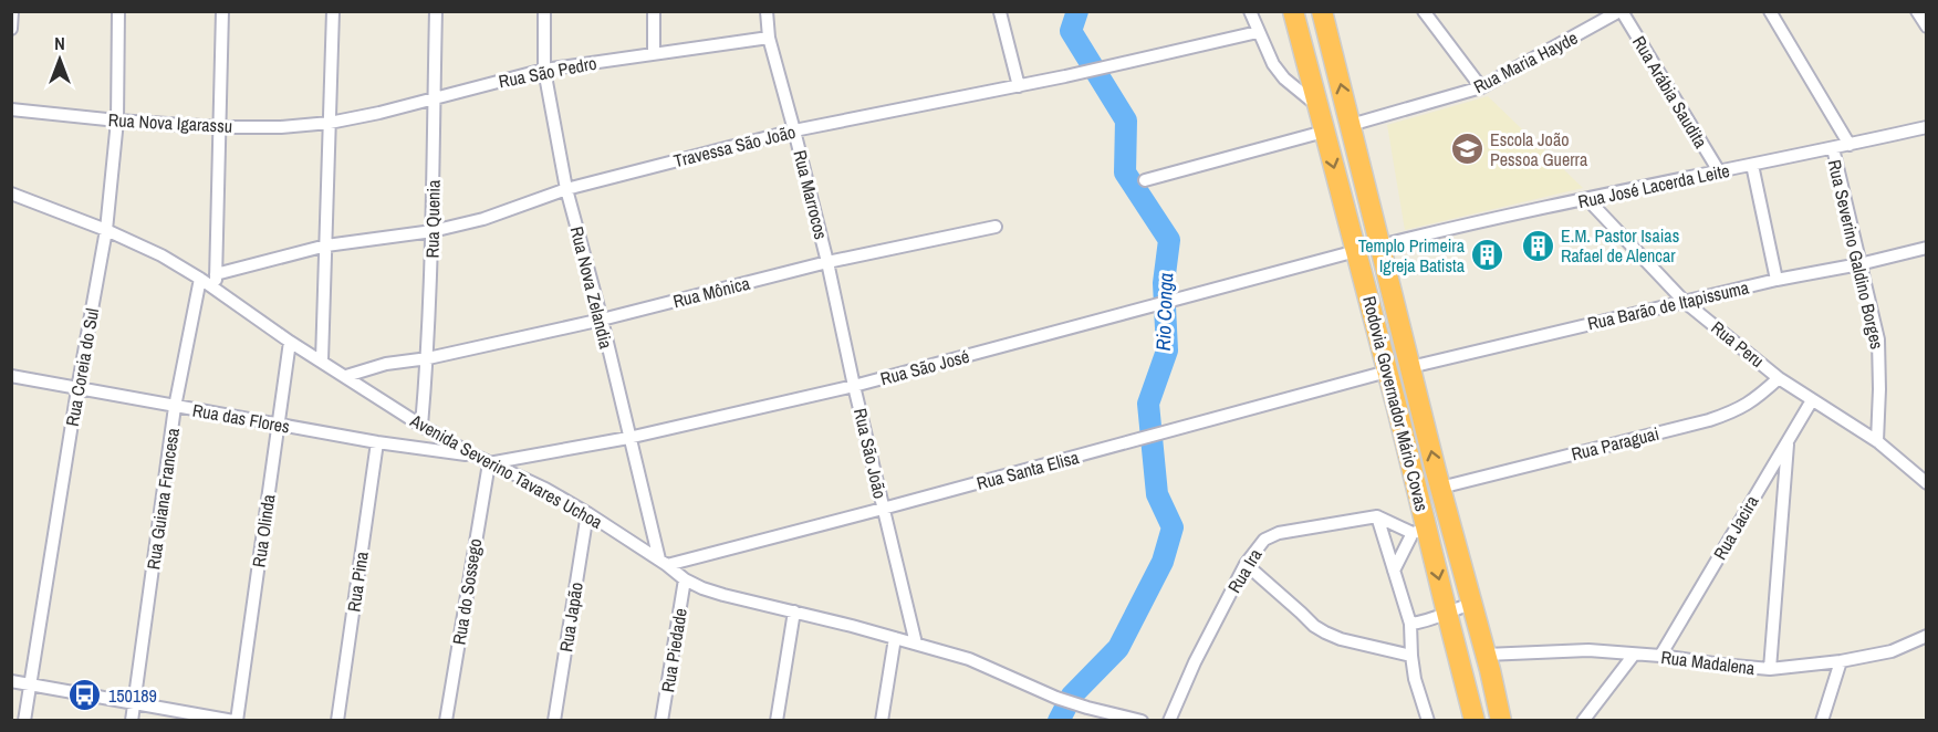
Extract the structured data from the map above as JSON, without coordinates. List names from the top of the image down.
{
  "streets": {
    "highway": ["Rodovia Governador Mário Covas"],
    "street": [
      "Rua Maria Hayde",
      "Rua São Pedro",
      "Rua Arábia Saudita",
      "Rua Nova Igarassu",
      "Travessa São João",
      "Rua José Lacerda Leite",
      "Rua Marrocos",
      "Rua Quenia",
      "Rua Severino Galdino Borges",
      "Rua Nova Zelandia",
      "Rua Mônica",
      "Rua Barão de Itapissuma",
      "Rua Peru",
      "Rua Coreia do Sul",
      "Rua São José",
      "Rua das Flores",
      "Rua Paraguai",
      "Rua São João",
      "Rua Santa Elisa",
      "Avenida Severino Tavares Uchoa",
      "Rua Guiana Francesa",
      "Rua Jacira",
      "Rua Olinda",
      "Rua Ira",
      "Rua Pina",
      "Rua do Sossego",
      "Rua Japão",
      "Rua Piedade",
      "Rua Madalena"
    ]
  },
  "crossings": [
    ["Rua Maria Hayde", "Rua Arábia Saudita"],
    ["Rua Maria Hayde", "Rodovia Governador Mário Covas"],
    ["Rua São Pedro", "Rua Nova Igarassu"],
    ["Rua São Pedro", "Rua Marrocos"],
    ["Rua São Pedro", "Rua Quenia"],
    ["Rua São Pedro", "Rua Nova Zelandia"],
    ["Rua Arábia Saudita", "Rua José Lacerda Leite"],
    ["Rua Nova Igarassu", "Rua Coreia do Sul"],
    ["Travessa São João", "Rua Marrocos"],
    ["Travessa São João", "Rua Quenia"],
    ["Travessa São João", "Rua Nova Zelandia"],
    ["Rua José Lacerda Leite", "Rua Severino Galdino Borges"],
    ["Rua José Lacerda Leite", "Rua Peru"],
    ["Rua José Lacerda Leite", "Rodovia Governador Mário Covas"],
    ["Rua Marrocos", "Rua Mônica"],
    ["Rua Marrocos", "Rua São João"],
    ["Rua Quenia", "Rua Mônica"],
    ["Rua Quenia", "Avenida Severino Tavares Uchoa"],
    ["Rua Severino Galdino Borges", "Rua Barão de Itapissuma"],
    ["Rua Severino Galdino Borges", "Rua Peru"],
    ["Rua Nova Zelandia", "Rua Mônica"],
    ["Rua Nova Zelandia", "Rua São José"],
    ["Rua Nova Zelandia", "Rua Santa Elisa"],
    ["Rua Nova Zelandia", "Avenida Severino Tavares Uchoa"],
    ["Rua Mônica", "Rua São João"],
    ["Rua Mônica", "Avenida Severino Tavares Uchoa"],
    ["Rua Barão de Itapissuma", "Rua Peru"],
    ["Rua Barão de Itapissuma", "Rodovia Governador Mário Covas"],
    ["Rua Peru", "Rua Paraguai"],
    ["Rua Peru", "Rua Jacira"],
    ["Rua Coreia do Sul", "Rua das Flores"],
    ["Rua Coreia do Sul", "Avenida Severino Tavares Uchoa"],
    ["Rua São José", "Rodovia Governador Mário Covas"],
    ["Rua São José", "Rua São João"],
    ["Rua São José", "Avenida Severino Tavares Uchoa"],
    ["Rua São José", "Rua do Sossego"],
    ["Rodovia Governador Mário Covas", "Rua Paraguai"],
    ["Rodovia Governador Mário Covas", "Rua Santa Elisa"],
    ["Rodovia Governador Mário Covas", "Rua Madalena"],
    ["Rua das Flores", "Avenida Severino Tavares Uchoa"],
    ["Rua das Flores", "Rua Guiana Francesa"],
    ["Rua das Flores", "Rua Olinda"],
    ["Rua das Flores", "Rua Pina"],
    ["Rua São João", "Rua Santa Elisa"],
    ["Rua São João", "Avenida Severino Tavares Uchoa"],
    ["Rua Santa Elisa", "Avenida Severino Tavares Uchoa"],
    ["Avenida Severino Tavares Uchoa", "Rua Guiana Francesa"],
    ["Avenida Severino Tavares Uchoa", "Rua Olinda"],
    ["Avenida Severino Tavares Uchoa", "Rua do Sossego"],
    ["Avenida Severino Tavares Uchoa", "Rua Japão"],
    ["Avenida Severino Tavares Uchoa", "Rua Piedade"],
    ["Rua Jacira", "Rua Madalena"]
  ],
  "water": ["Rio Conga"],
  "places": {
    "school or university": ["Escola João Pessoa Guerra"],
    "building": ["E.M. Pastor Isaias Rafael de Alencar", "Templo Primeira Igreja Batista"],
    "bus stop": ["150189"]
  },
  "north": "top"
}
